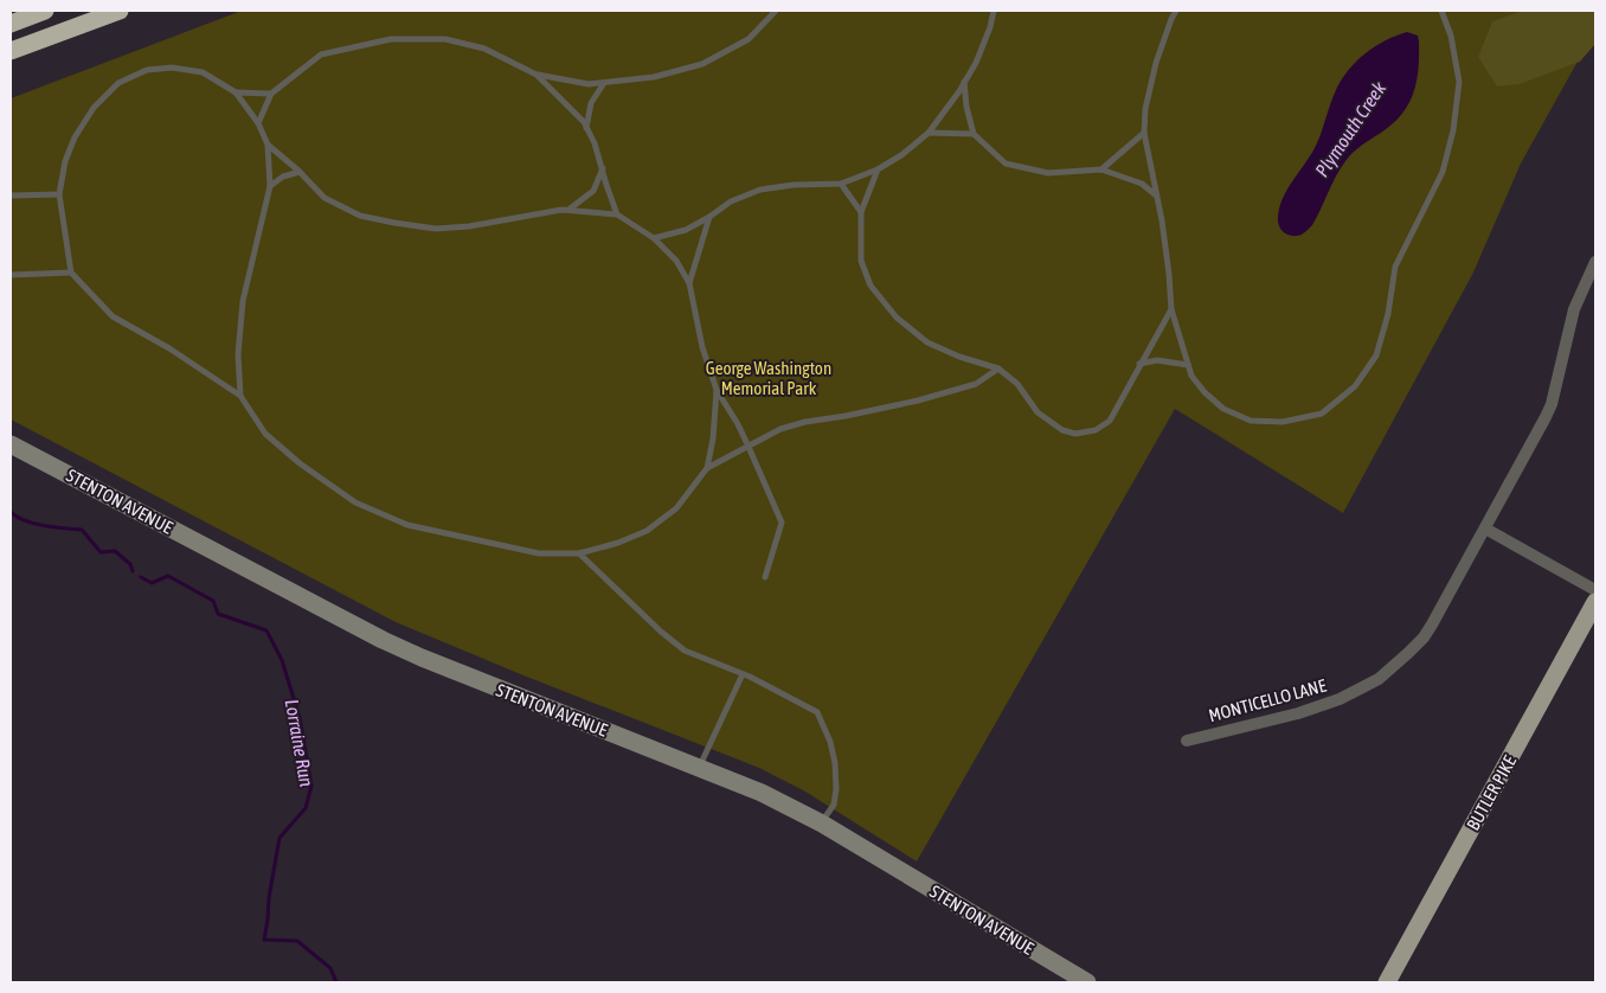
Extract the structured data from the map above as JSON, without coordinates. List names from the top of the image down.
{
  "streets": {
    "main road": ["STENTON AVENUE", "BUTLER PIKE"],
    "street": ["MONTICELLO LANE"]
  },
  "water": ["Plymouth Creek", "Lorraine Run"],
  "parks": ["George Washington Memorial Park"]
}
